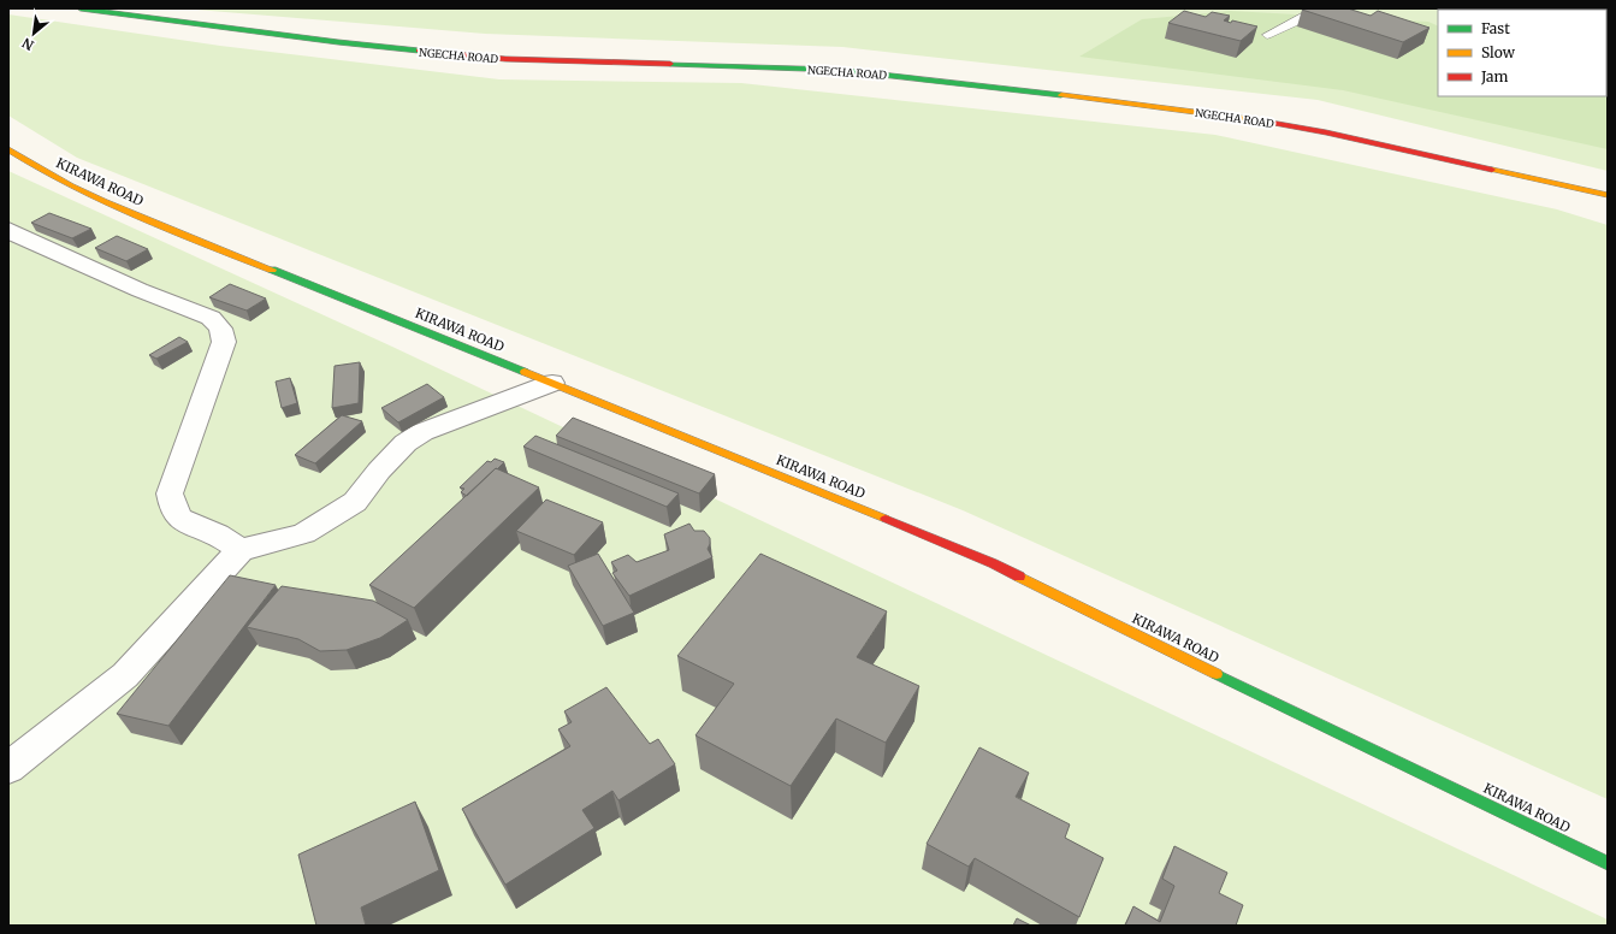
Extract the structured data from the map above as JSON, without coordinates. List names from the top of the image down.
{
  "streets": {
    "main road": ["NGECHA ROAD", "KIRAWA ROAD"]
  },
  "legend": ["Fast", "Slow", "Jam"],
  "north": "bottom left"
}
